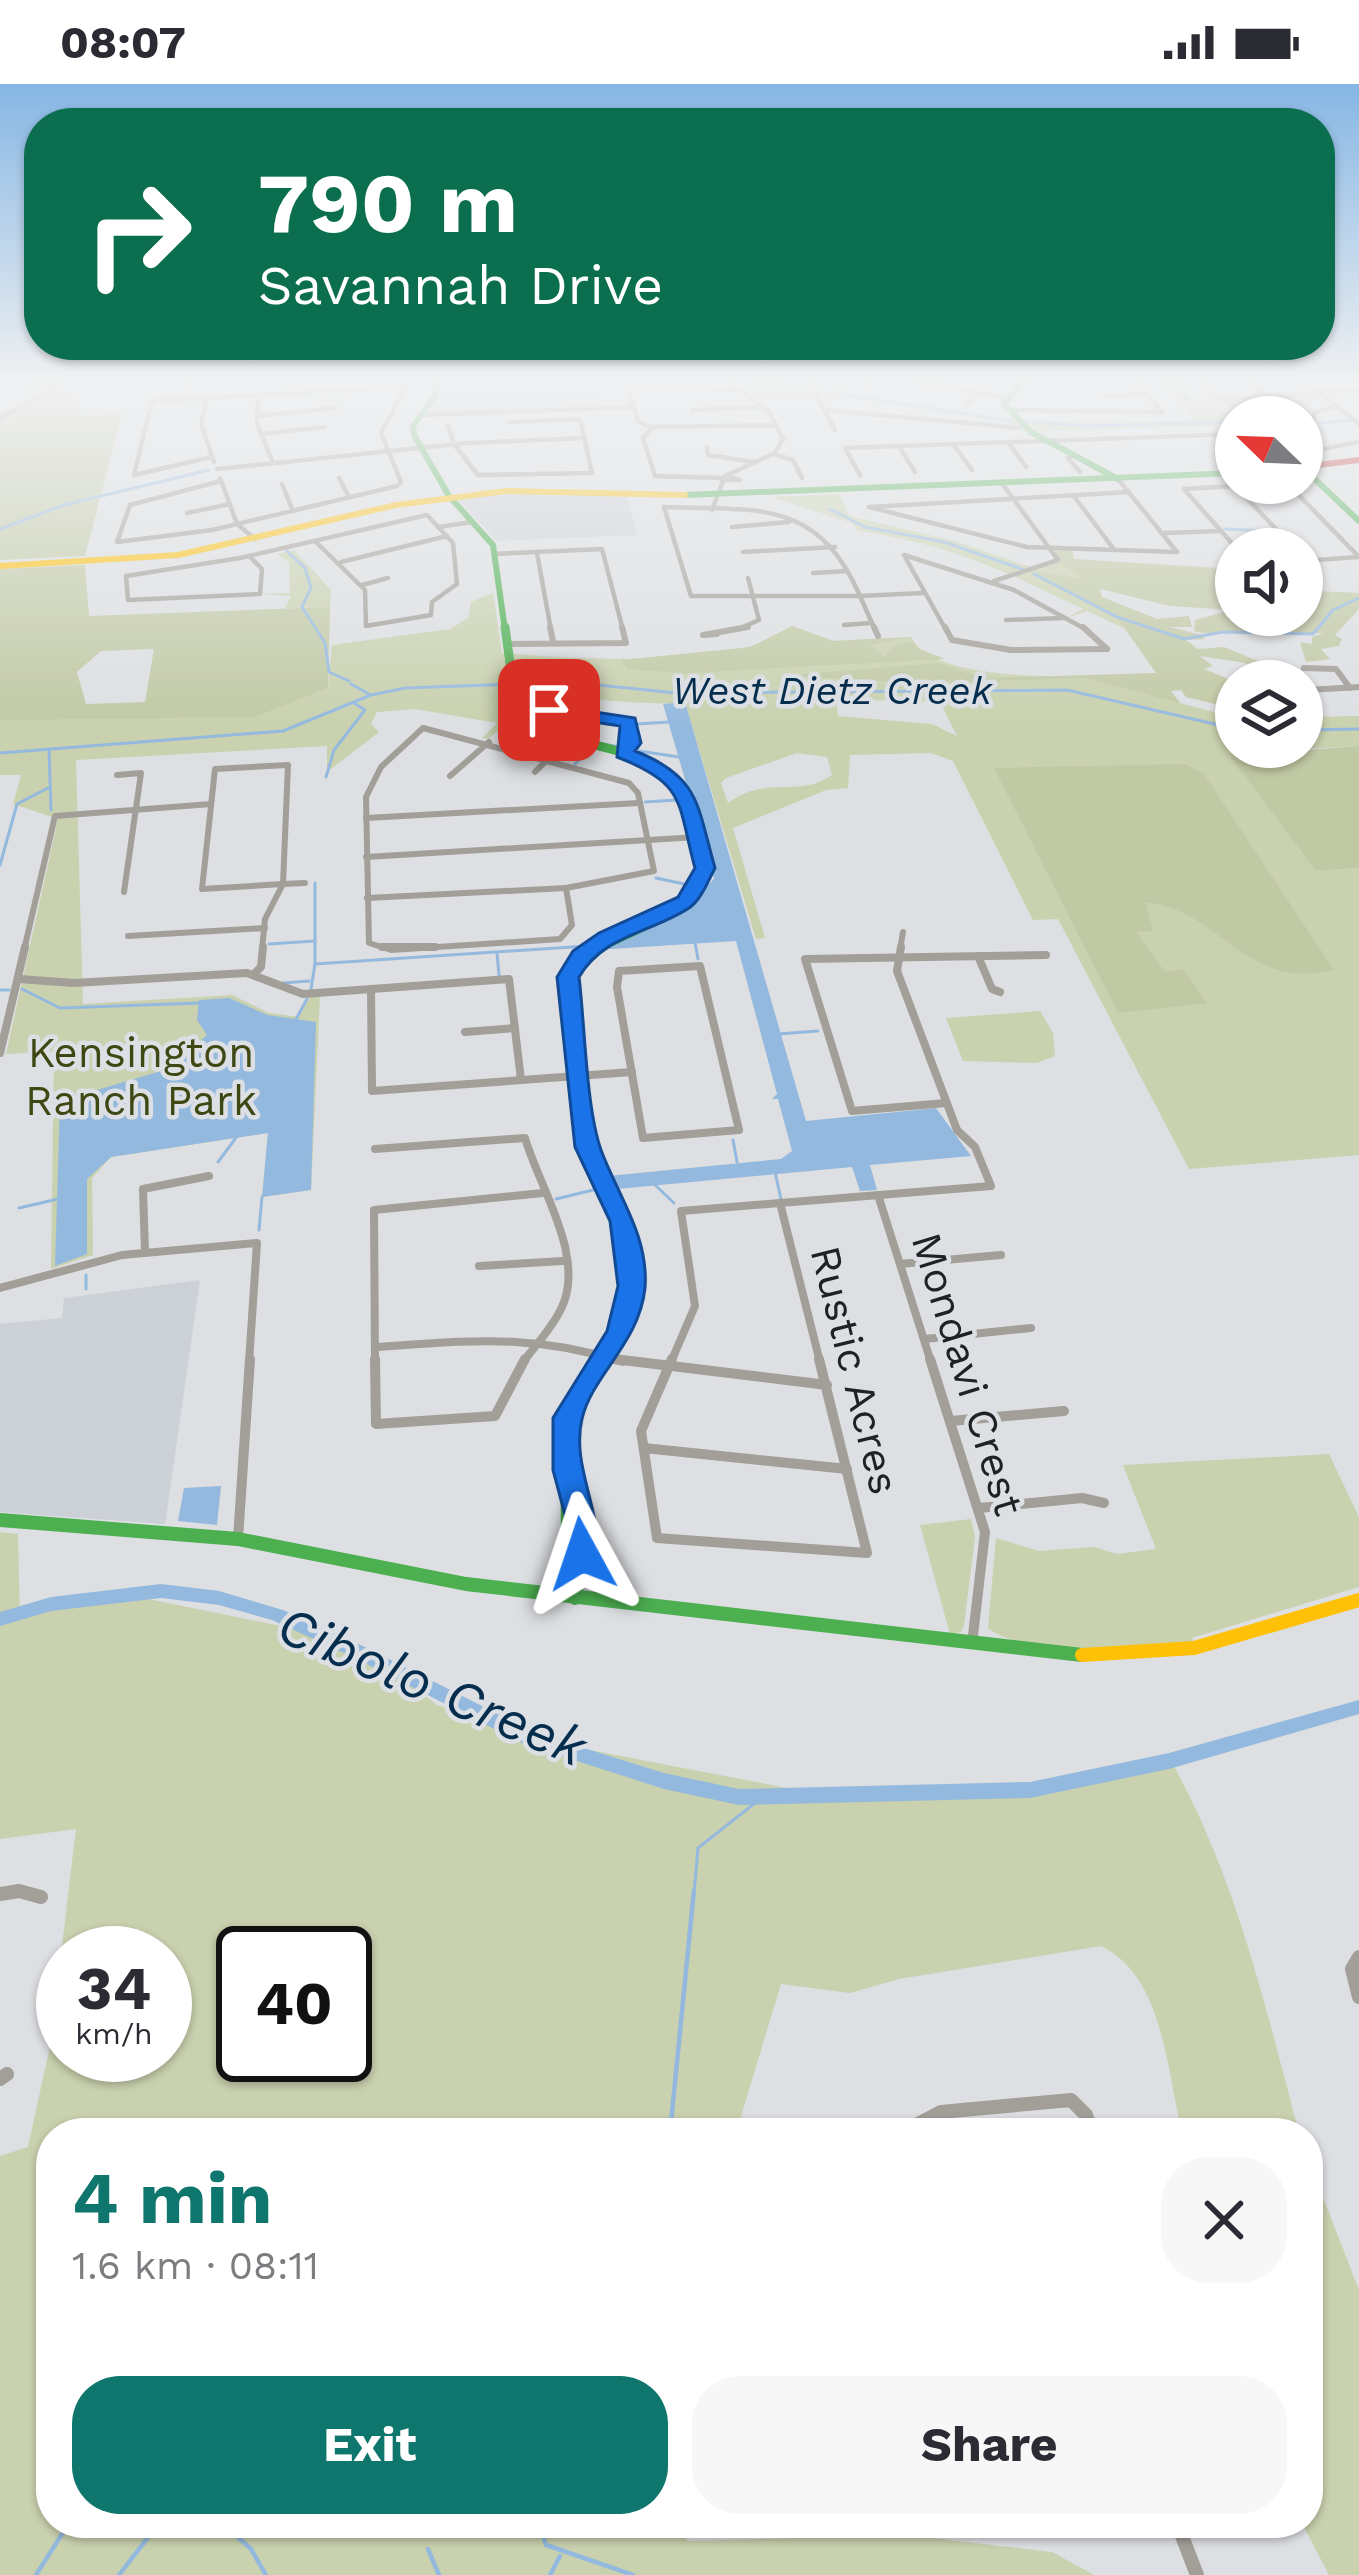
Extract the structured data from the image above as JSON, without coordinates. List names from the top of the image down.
{
  "streets": {
    "street": ["Rustic Acres", "Mondavi Crest"]
  },
  "water": ["West Dietz Creek", "Cibolo Creek"],
  "parks": ["Kensington Ranch Park"],
  "north": "top left",
  "page": {
    "status": "08:07",
    "turn": ["790 m", "Savannah Drive"],
    "speed": "34 km/h",
    "limit": "40",
    "heading": ["4 min", "1.6 km · 08:11"],
    "buttons": ["Exit", "Share"]
  }
}
